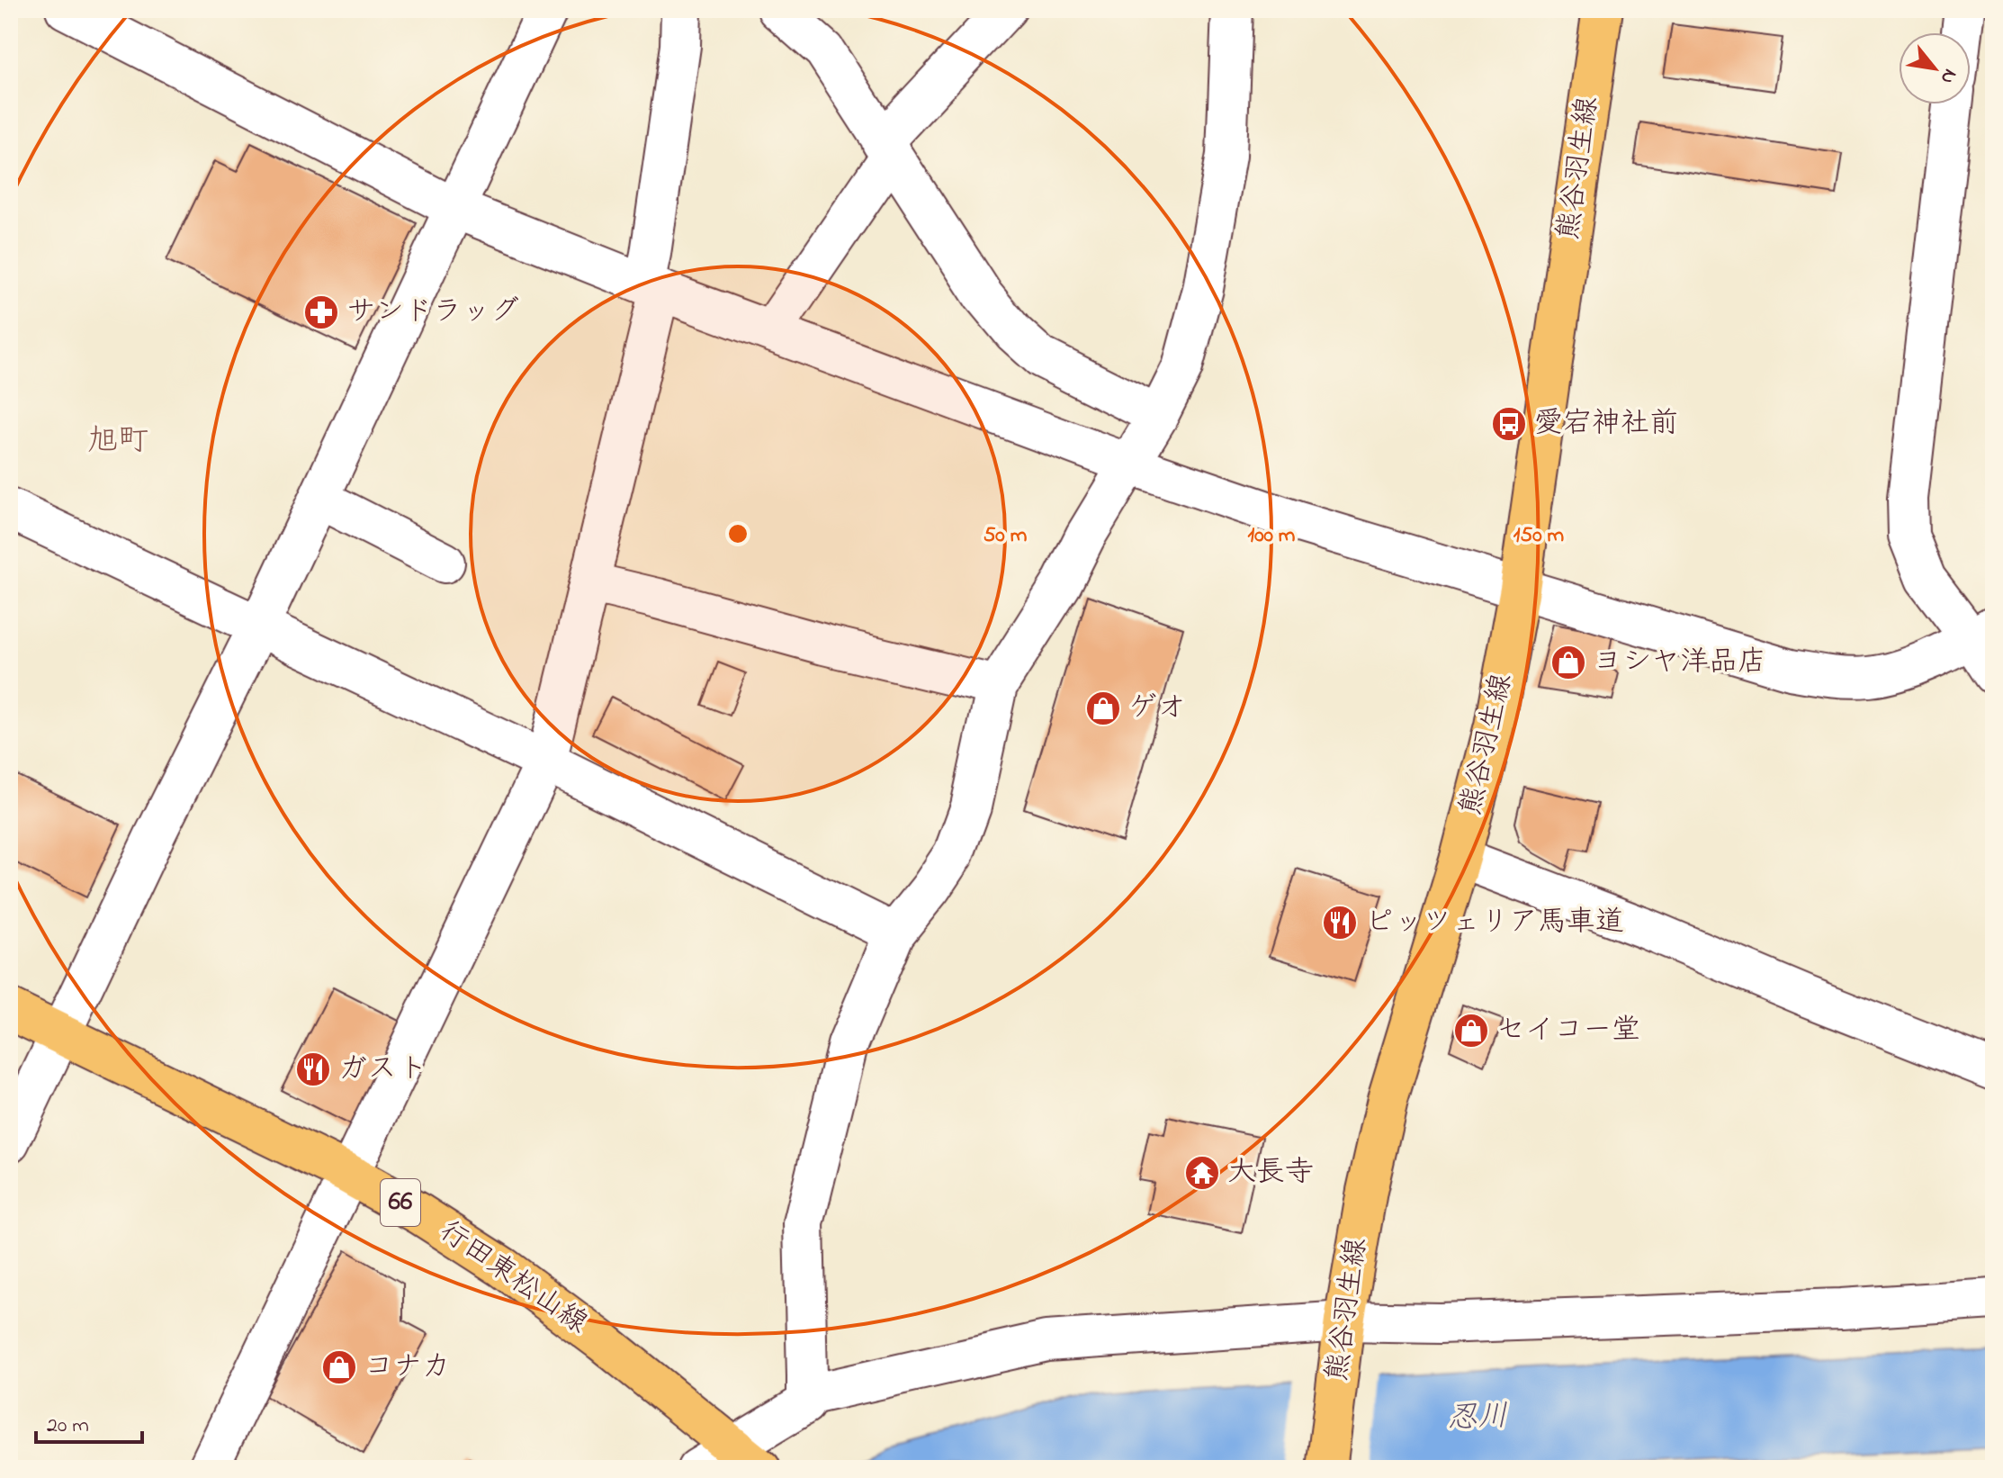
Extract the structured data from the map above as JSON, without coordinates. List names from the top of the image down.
{
  "streets": {
    "main road": ["熊谷羽生線", "66", "行田東松山線"]
  },
  "districts": ["旭町"],
  "water": ["忍川"],
  "places": {
    "pharmacy": ["サンドラッグ"],
    "bus stop": ["愛宕神社前"],
    "shop": [
      "ヨシヤ洋品店",
      "ゲオ",
      "セイコー堂",
      "コナカ"
    ],
    "restaurant": ["ピッツェリア馬車道", "ガスト"],
    "temple": ["大長寺"]
  },
  "scale_bar": "20 m",
  "north": "bottom right",
  "rings": ["50 m", "100 m", "150 m"]
}
